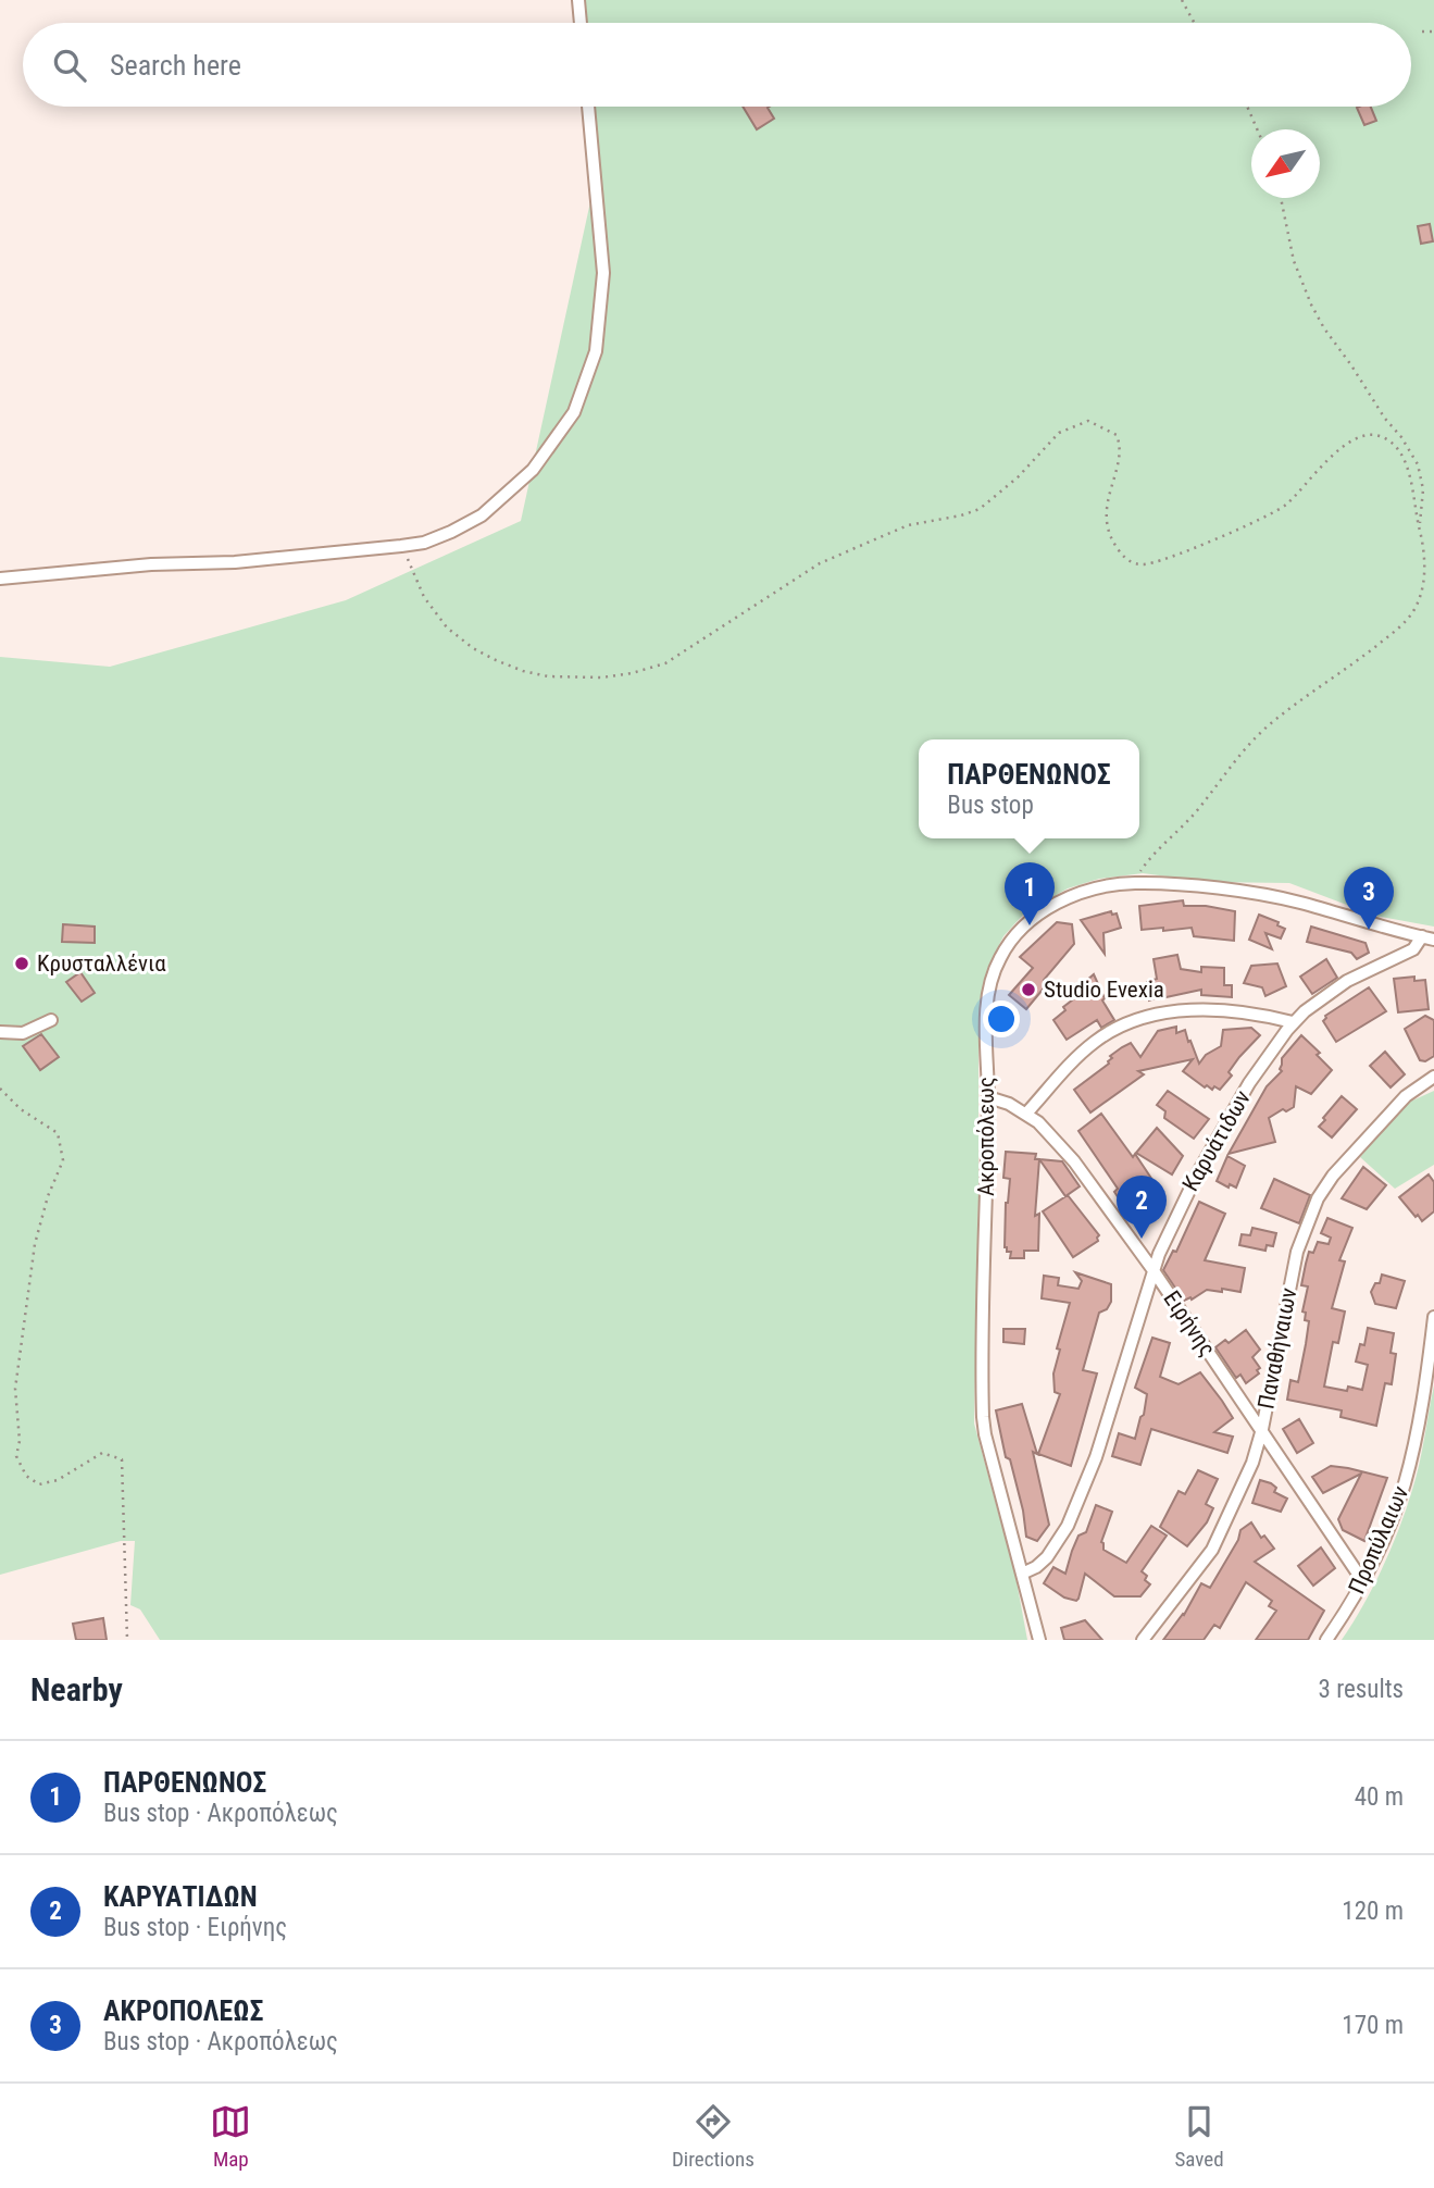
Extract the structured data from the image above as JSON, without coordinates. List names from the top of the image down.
{
  "streets": {
    "street": [
      "Ακροπόλεως",
      "Καρυάτιδων",
      "Ειρήνης",
      "Παναθήναιων",
      "Προπύλαιων"
    ]
  },
  "crossings": [
    ["Ακροπόλεως", "Καρυάτιδων"],
    ["Ακροπόλεως", "Ειρήνης"],
    ["Καρυάτιδων", "Ειρήνης"],
    ["Ειρήνης", "Παναθήναιων"],
    ["Ειρήνης", "Προπύλαιων"]
  ],
  "places": ["Κρυσταλλένια", "Studio Evexia"],
  "north": "bottom left",
  "page": {
    "search": "Search here",
    "popup": ["ΠΑΡΘΕΝΩΝΟΣ", "Bus stop"],
    "pins": ["1", "3", "2"],
    "heading": ["Nearby", "3 results"],
    "list": [
      {
        "mark": "1",
        "name": "ΠΑΡΘΕΝΩΝΟΣ",
        "note": "Bus stop · Ακροπόλεως",
        "value": "40 m"
      },
      {
        "mark": "2",
        "name": "ΚΑΡΥΑΤΙΔΩΝ",
        "note": "Bus stop · Ειρήνης",
        "value": "120 m"
      },
      {
        "mark": "3",
        "name": "ΑΚΡΟΠΟΛΕΩΣ",
        "note": "Bus stop · Ακροπόλεως",
        "value": "170 m"
      }
    ],
    "nav": ["Map", "Directions", "Saved"]
  }
}
